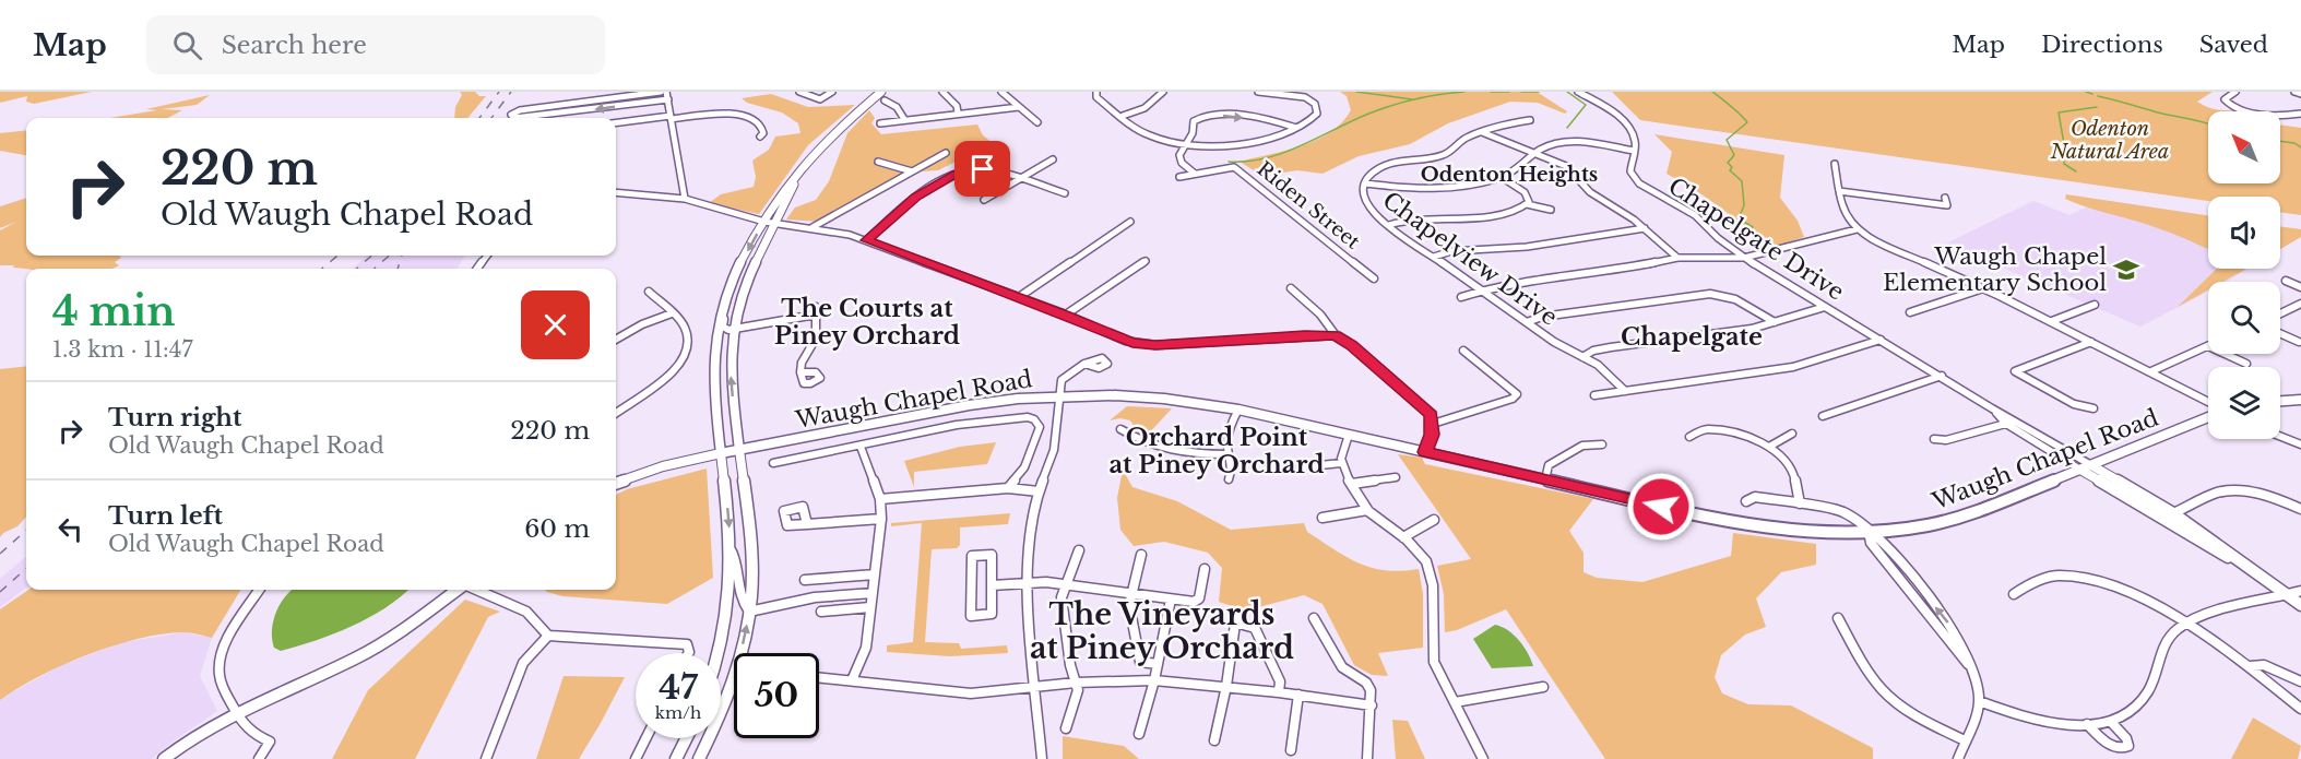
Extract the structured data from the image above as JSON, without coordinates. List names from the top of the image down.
{
  "streets": {
    "main road": ["Waugh Chapel Road"],
    "street": ["Riden Street", "Chapelgate Drive", "Chapelview Drive"]
  },
  "crossings": [
    ["Chapelgate Drive", "Waugh Chapel Road"]
  ],
  "districts": [
    "Odenton Heights",
    "The Courts at Piney Orchard",
    "Chapelgate",
    "Orchard Point at Piney Orchard",
    "The Vineyards at Piney Orchard"
  ],
  "parks": ["Odenton Natural Area"],
  "places": {
    "school or university": ["Waugh Chapel Elementary School"]
  },
  "north": "top left",
  "page": {
    "header": "Map",
    "search": "Search here",
    "nav": ["Map", "Directions", "Saved"],
    "turn": ["220 m", "Old Waugh Chapel Road"],
    "heading": ["4 min", "1.3 km · 11:47"],
    "list": [
      {
        "name": "Turn right",
        "note": "Old Waugh Chapel Road",
        "value": "220 m"
      },
      {
        "name": "Turn left",
        "note": "Old Waugh Chapel Road",
        "value": "60 m"
      }
    ],
    "speed": "47 km/h",
    "limit": "50"
  }
}
